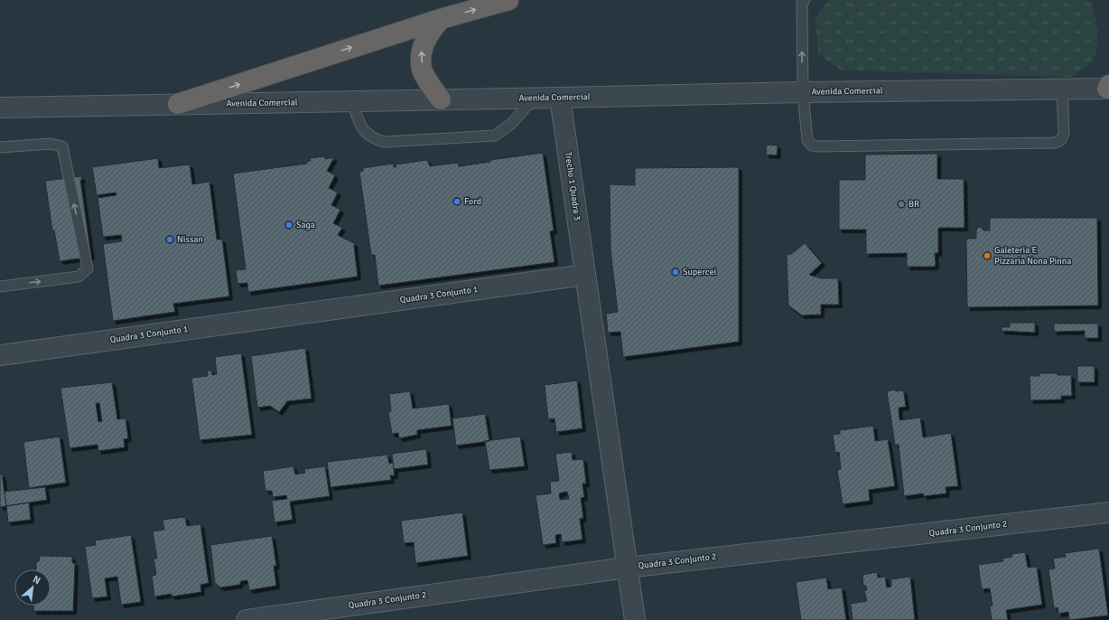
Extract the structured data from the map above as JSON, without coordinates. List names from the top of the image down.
{
  "streets": {
    "street": [
      "Avenida Comercial",
      "Trecho 1 Quadra 3",
      "Quadra 3 Conjunto 1",
      "Quadra 3 Conjunto 2"
    ]
  },
  "crossings": [
    ["Avenida Comercial", "Trecho 1 Quadra 3"],
    ["Trecho 1 Quadra 3", "Quadra 3 Conjunto 1"]
  ],
  "places": [
    "Ford",
    "BR",
    "Saga",
    "Nissan",
    "Galeteria E Pizzaria Nona Pinna",
    "Supercei"
  ],
  "north": "top right"
}
